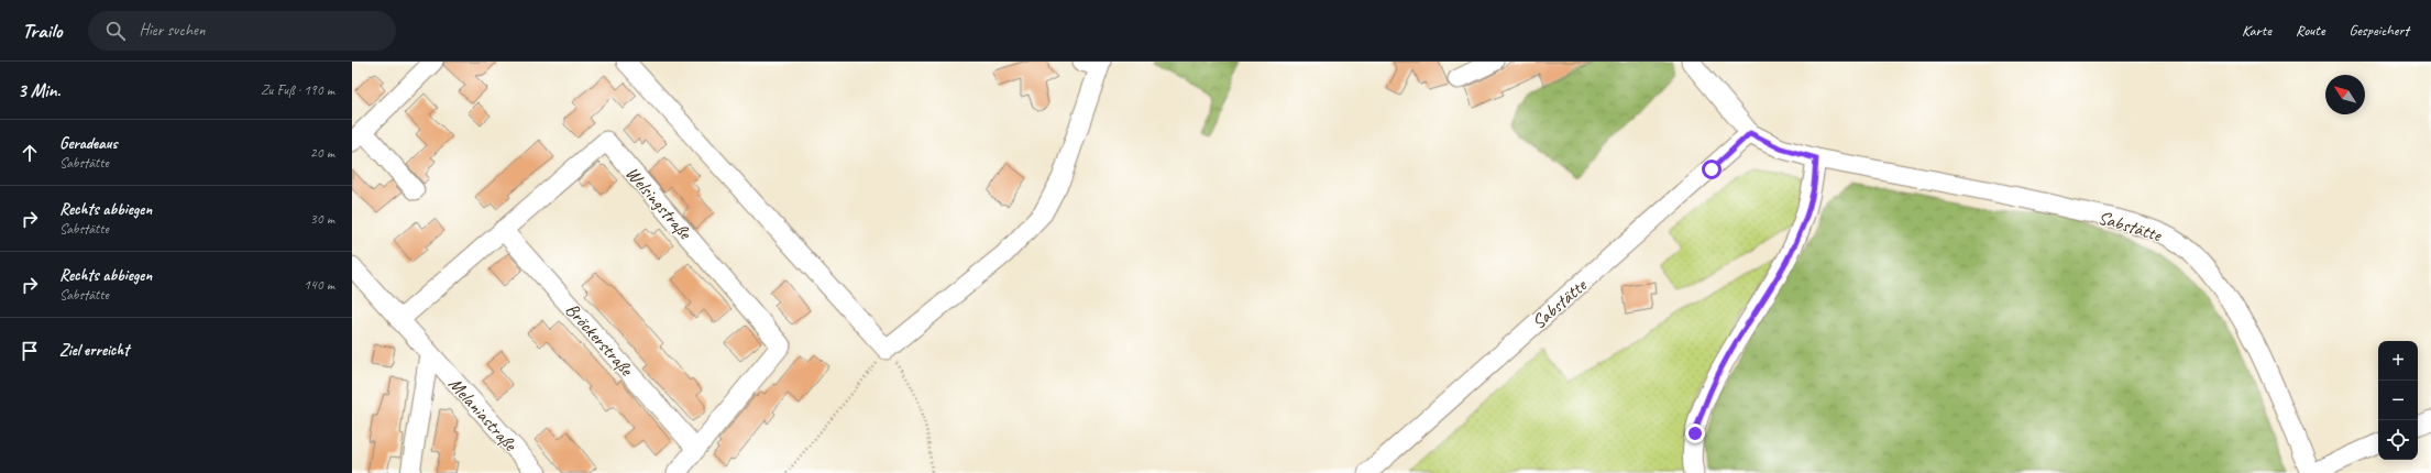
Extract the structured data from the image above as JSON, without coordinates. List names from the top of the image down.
{
  "streets": {
    "street": [
      "Welsingstraße",
      "Sabstätte",
      "Bröckerstraße",
      "Melaniastraße"
    ]
  },
  "crossings": [
    ["Welsingstraße", "Bröckerstraße"],
    ["Welsingstraße", "Melaniastraße"]
  ],
  "north": "top left",
  "page": {
    "header": "Trailo",
    "search": "Hier suchen",
    "nav": ["Karte", "Route", "Gespeichert"],
    "heading": ["3 Min.", "Zu Fuß · 190 m"],
    "list": [
      ["Geradeaus", "Sabstätte", "20 m"],
      ["Rechts abbiegen", "Sabstätte", "30 m"],
      ["Rechts abbiegen", "Sabstätte", "140 m"],
      "Ziel erreicht"
    ],
    "map_buttons": ["+", "−"]
  }
}
